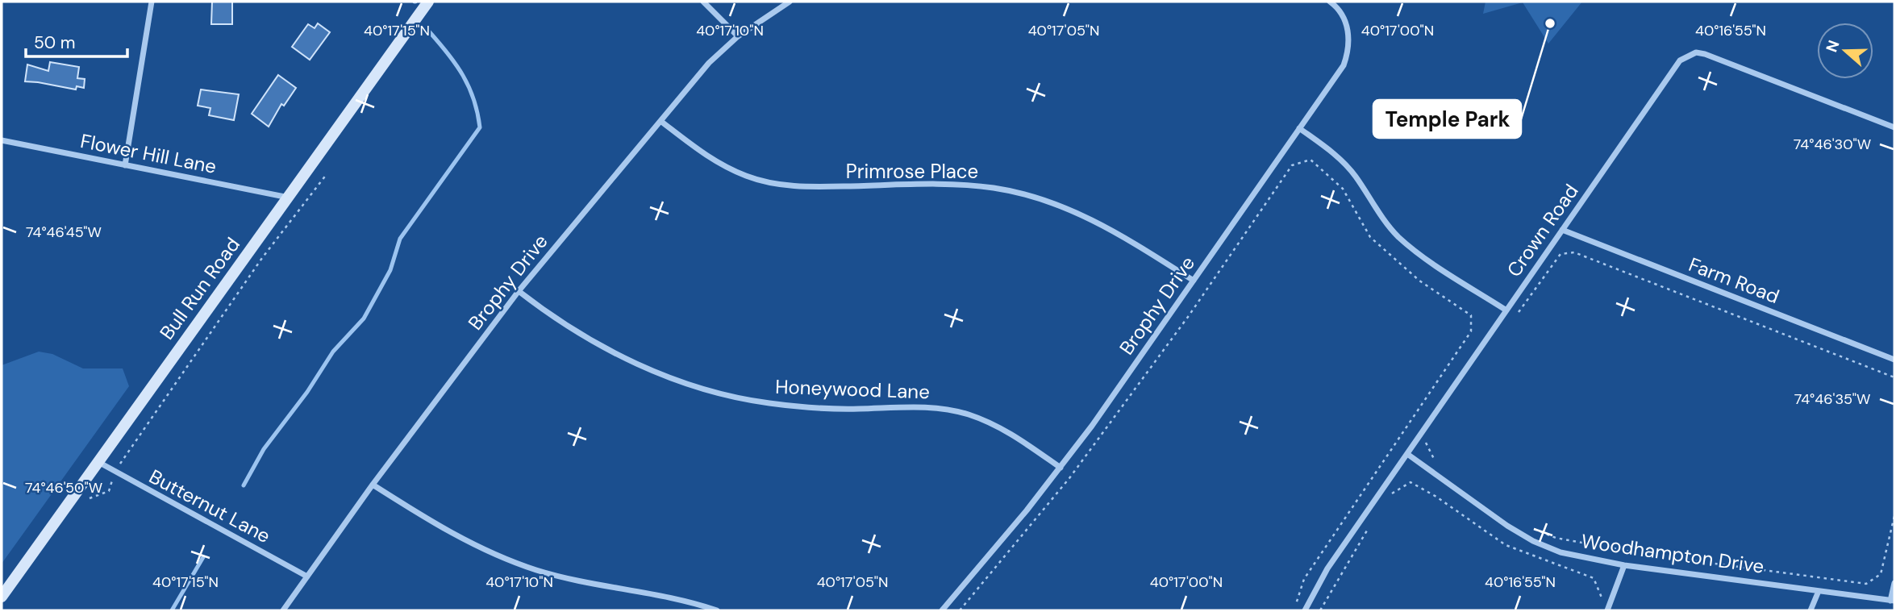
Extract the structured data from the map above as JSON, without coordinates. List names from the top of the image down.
{
  "streets": {
    "street": [
      "Flower Hill Lane",
      "Primrose Place",
      "Crown Road",
      "Farm Road",
      "Brophy Drive",
      "Bull Run Road",
      "Honeywood Lane",
      "Butternut Lane",
      "Woodhampton Drive"
    ]
  },
  "crossings": [
    ["Flower Hill Lane", "Bull Run Road"],
    ["Primrose Place", "Brophy Drive"],
    ["Crown Road", "Farm Road"],
    ["Crown Road", "Woodhampton Drive"],
    ["Brophy Drive", "Honeywood Lane"],
    ["Brophy Drive", "Butternut Lane"],
    ["Bull Run Road", "Butternut Lane"]
  ],
  "places": ["Temple Park"],
  "scale_bar": "50 m",
  "north": "left",
  "coordinates": [
    "40°17'15\"N",
    "40°17'10\"N",
    "40°17'05\"N",
    "40°17'00\"N",
    "40°16'55\"N",
    "74°46'30\"W",
    "74°46'45\"W",
    "74°46'35\"W",
    "74°46'50\"W"
  ]
}
